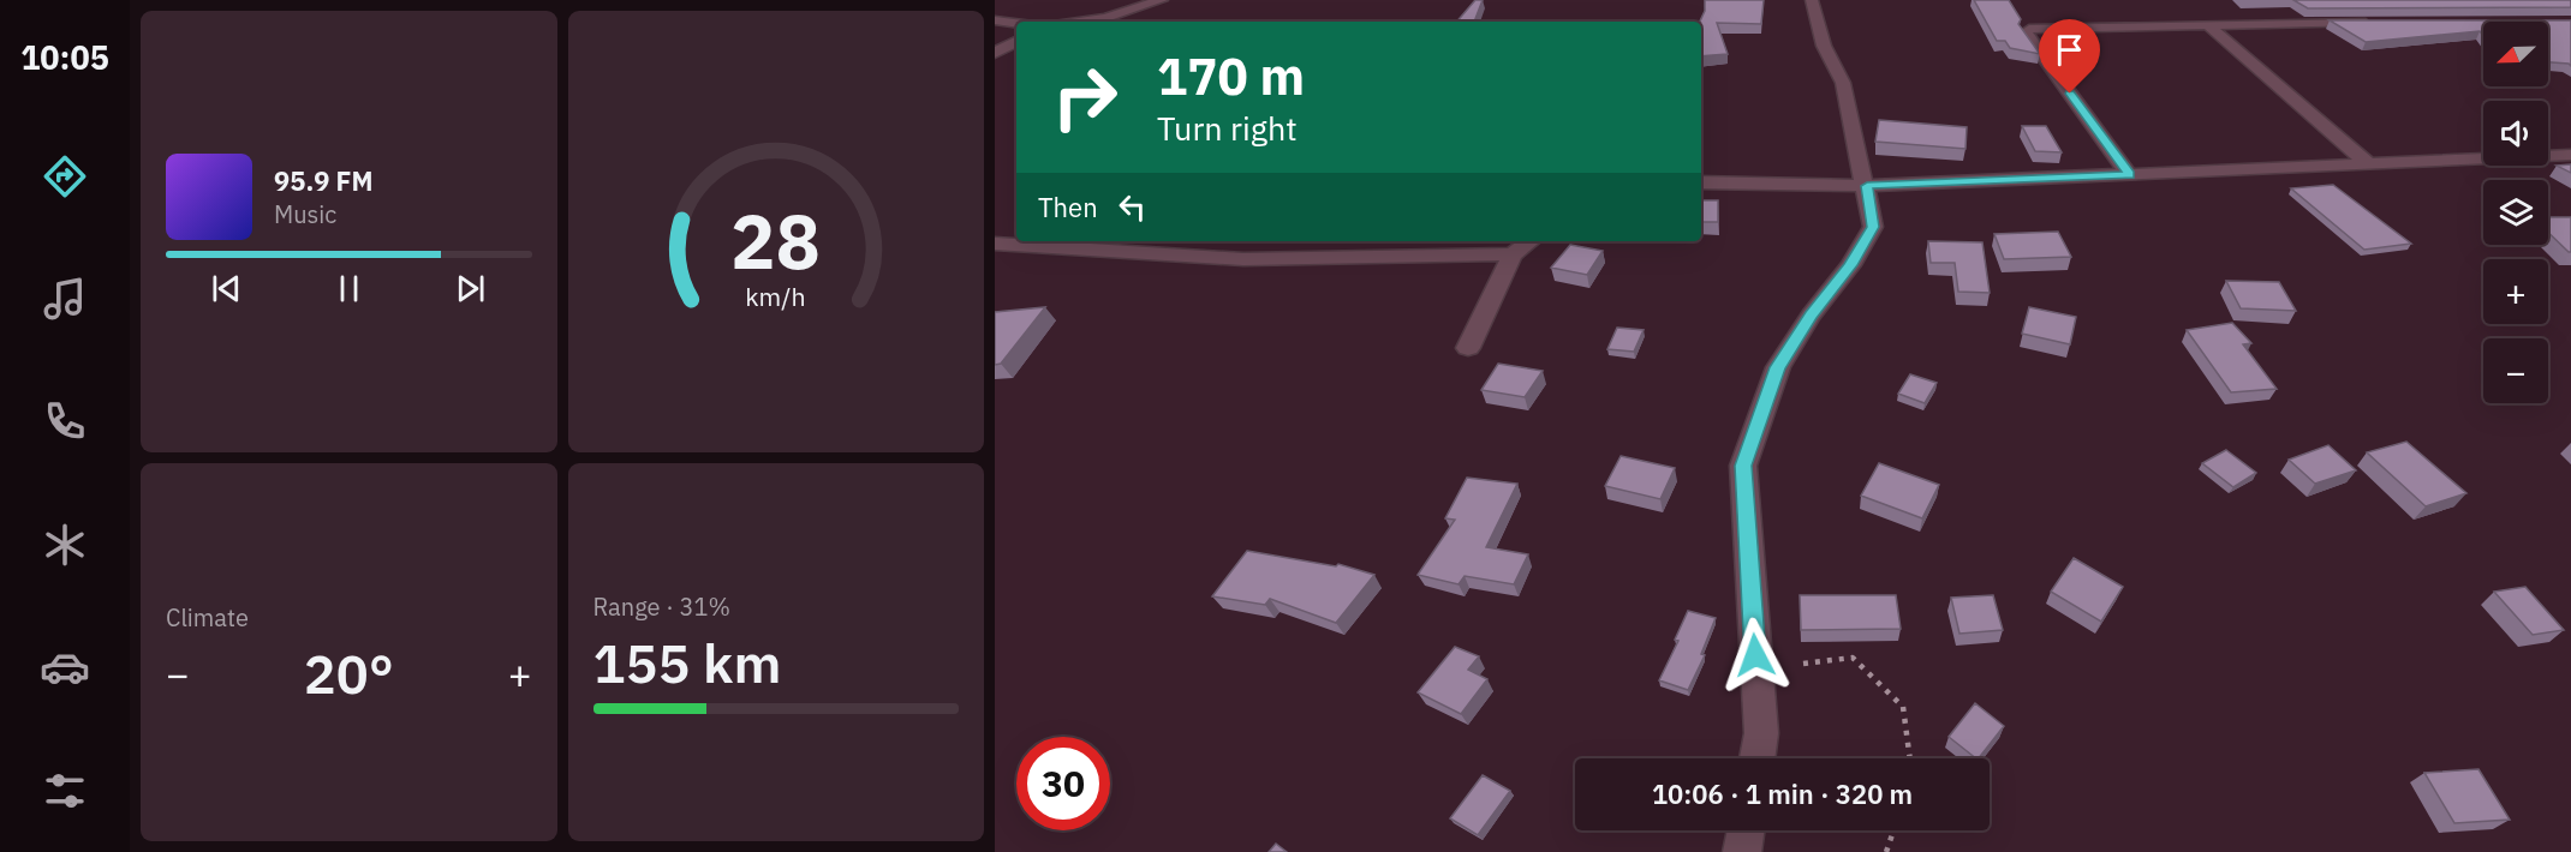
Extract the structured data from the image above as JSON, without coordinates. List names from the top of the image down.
{
  "north": "bottom left",
  "page": {
    "tabs": "10:05",
    "map_buttons": ["+", "−"],
    "turn": ["170 m", "Turn right"],
    "song": ["95.9 FM", "Music"],
    "then": "Then",
    "tile": [
      "Climate",
      ["Range · 31%", "155 km"]
    ],
    "heat": ["−", "20°", "+"],
    "limit": "30",
    "trip": "10:06 · 1 min · 320 m",
    "gauge": ["28", "km/h"]
  }
}
